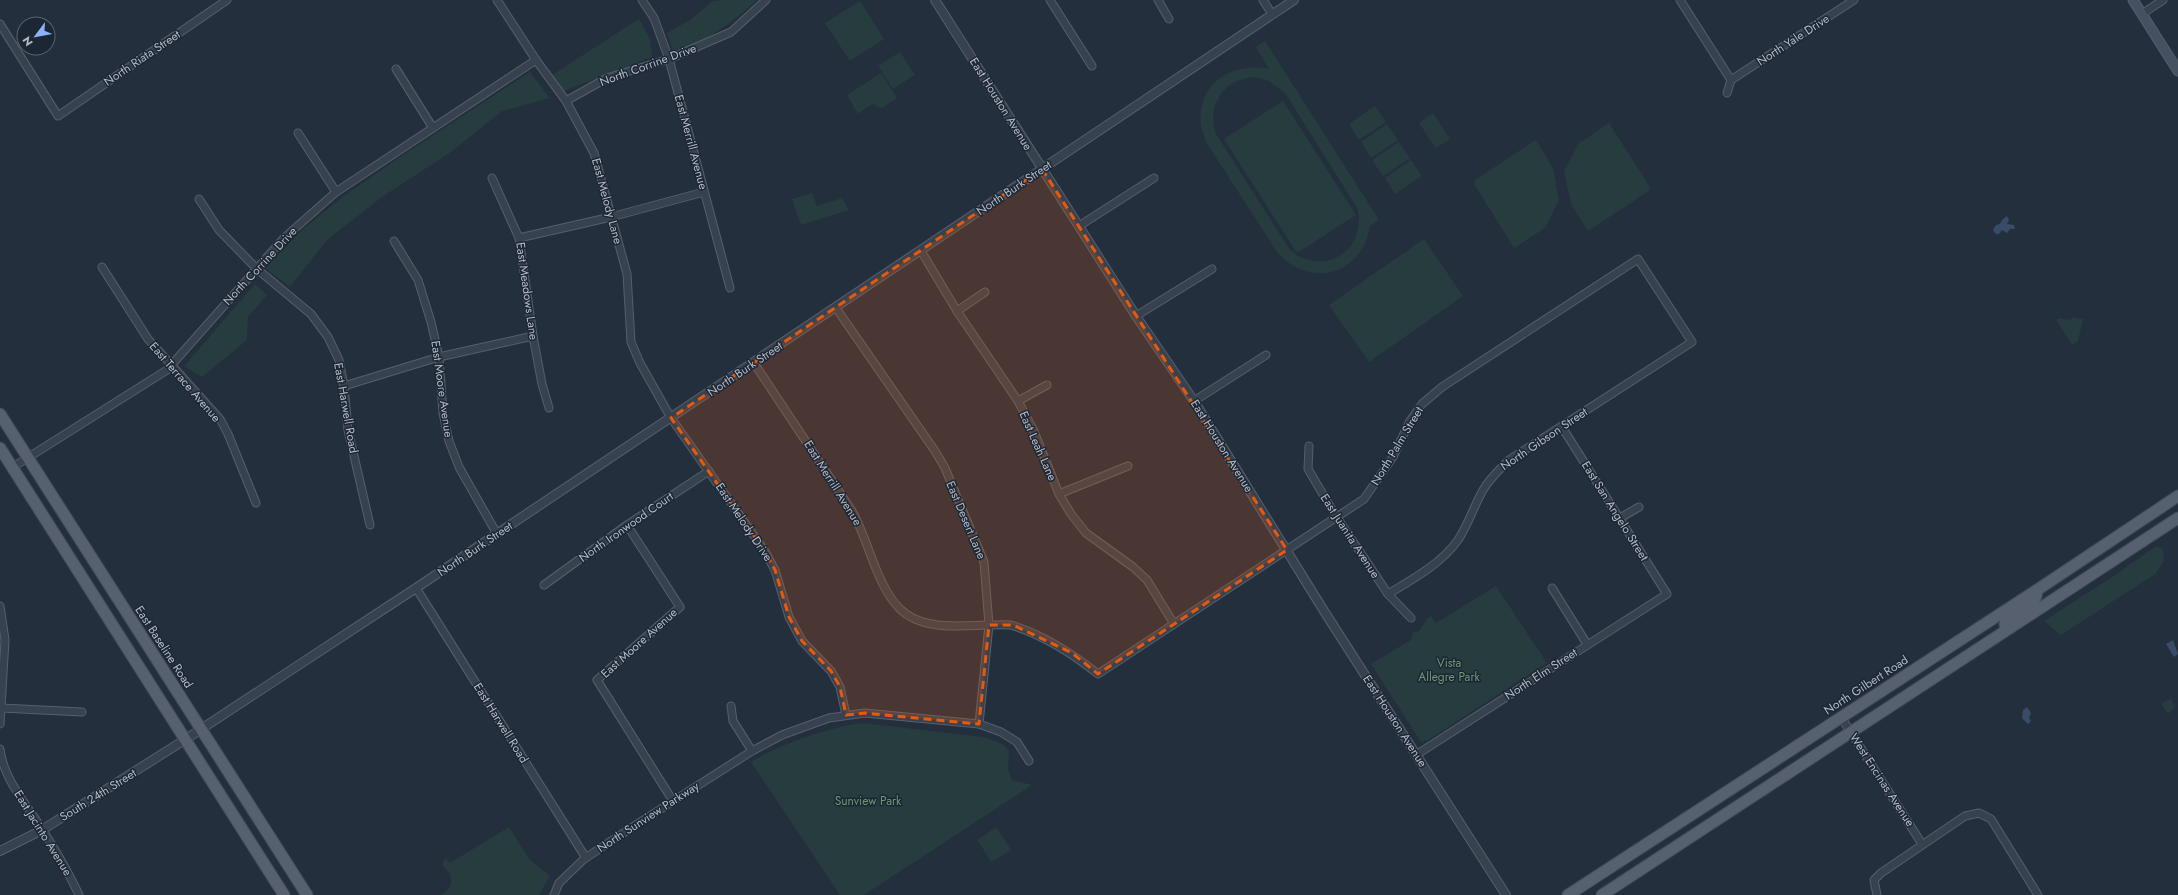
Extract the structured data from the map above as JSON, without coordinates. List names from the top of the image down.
{
  "streets": {
    "main road": ["East Baseline Road", "North Gilbert Road"],
    "street": [
      "North Yale Drive",
      "North Riata Street",
      "North Corrine Drive",
      "East Houston Avenue",
      "East Merrill Avenue",
      "North Burk Street",
      "East Melody Lane",
      "East Meadows Lane",
      "East Terrace Avenue",
      "East Moore Avenue",
      "East Harwell Road",
      "North Gibson Street",
      "East Leah Lane",
      "North Palm Street",
      "East San Angelo Street",
      "East Desert Lane",
      "East Melody Drive",
      "North Ironwood Court",
      "East Juanita Avenue",
      "North Elm Street",
      "West Encinas Avenue",
      "South 24th Street",
      "North Sunview Parkway",
      "East Jacinto Avenue"
    ]
  },
  "crossings": [
    ["North Corrine Drive", "East Merrill Avenue"],
    ["North Corrine Drive", "East Melody Lane"],
    ["North Corrine Drive", "East Terrace Avenue"],
    ["North Corrine Drive", "East Harwell Road"],
    ["North Corrine Drive", "East Baseline Road"],
    ["East Houston Avenue", "North Burk Street"],
    ["East Houston Avenue", "North Palm Street"],
    ["East Houston Avenue", "North Elm Street"],
    ["East Merrill Avenue", "North Burk Street"],
    ["East Merrill Avenue", "North Palm Street"],
    ["East Merrill Avenue", "East Desert Lane"],
    ["North Burk Street", "East Melody Lane"],
    ["North Burk Street", "East Moore Avenue"],
    ["North Burk Street", "East Harwell Road"],
    ["North Burk Street", "East Leah Lane"],
    ["North Burk Street", "East Desert Lane"],
    ["North Burk Street", "East Melody Drive"],
    ["North Burk Street", "East Baseline Road"],
    ["North Burk Street", "South 24th Street"],
    ["East Melody Lane", "East Melody Drive"],
    ["East Moore Avenue", "North Ironwood Court"],
    ["East Moore Avenue", "North Sunview Parkway"],
    ["East Harwell Road", "North Sunview Parkway"],
    ["North Gibson Street", "North Palm Street"],
    ["North Gibson Street", "East San Angelo Street"],
    ["North Gibson Street", "East Juanita Avenue"],
    ["East Leah Lane", "North Palm Street"],
    ["North Palm Street", "East Juanita Avenue"],
    ["East San Angelo Street", "North Elm Street"],
    ["East Desert Lane", "North Sunview Parkway"],
    ["East Melody Drive", "North Ironwood Court"],
    ["East Melody Drive", "North Sunview Parkway"],
    ["East Baseline Road", "South 24th Street"],
    ["North Gilbert Road", "West Encinas Avenue"],
    ["South 24th Street", "East Jacinto Avenue"]
  ],
  "parks": ["Vista Allegre Park", "Sunview Park"],
  "north": "bottom left"
}
